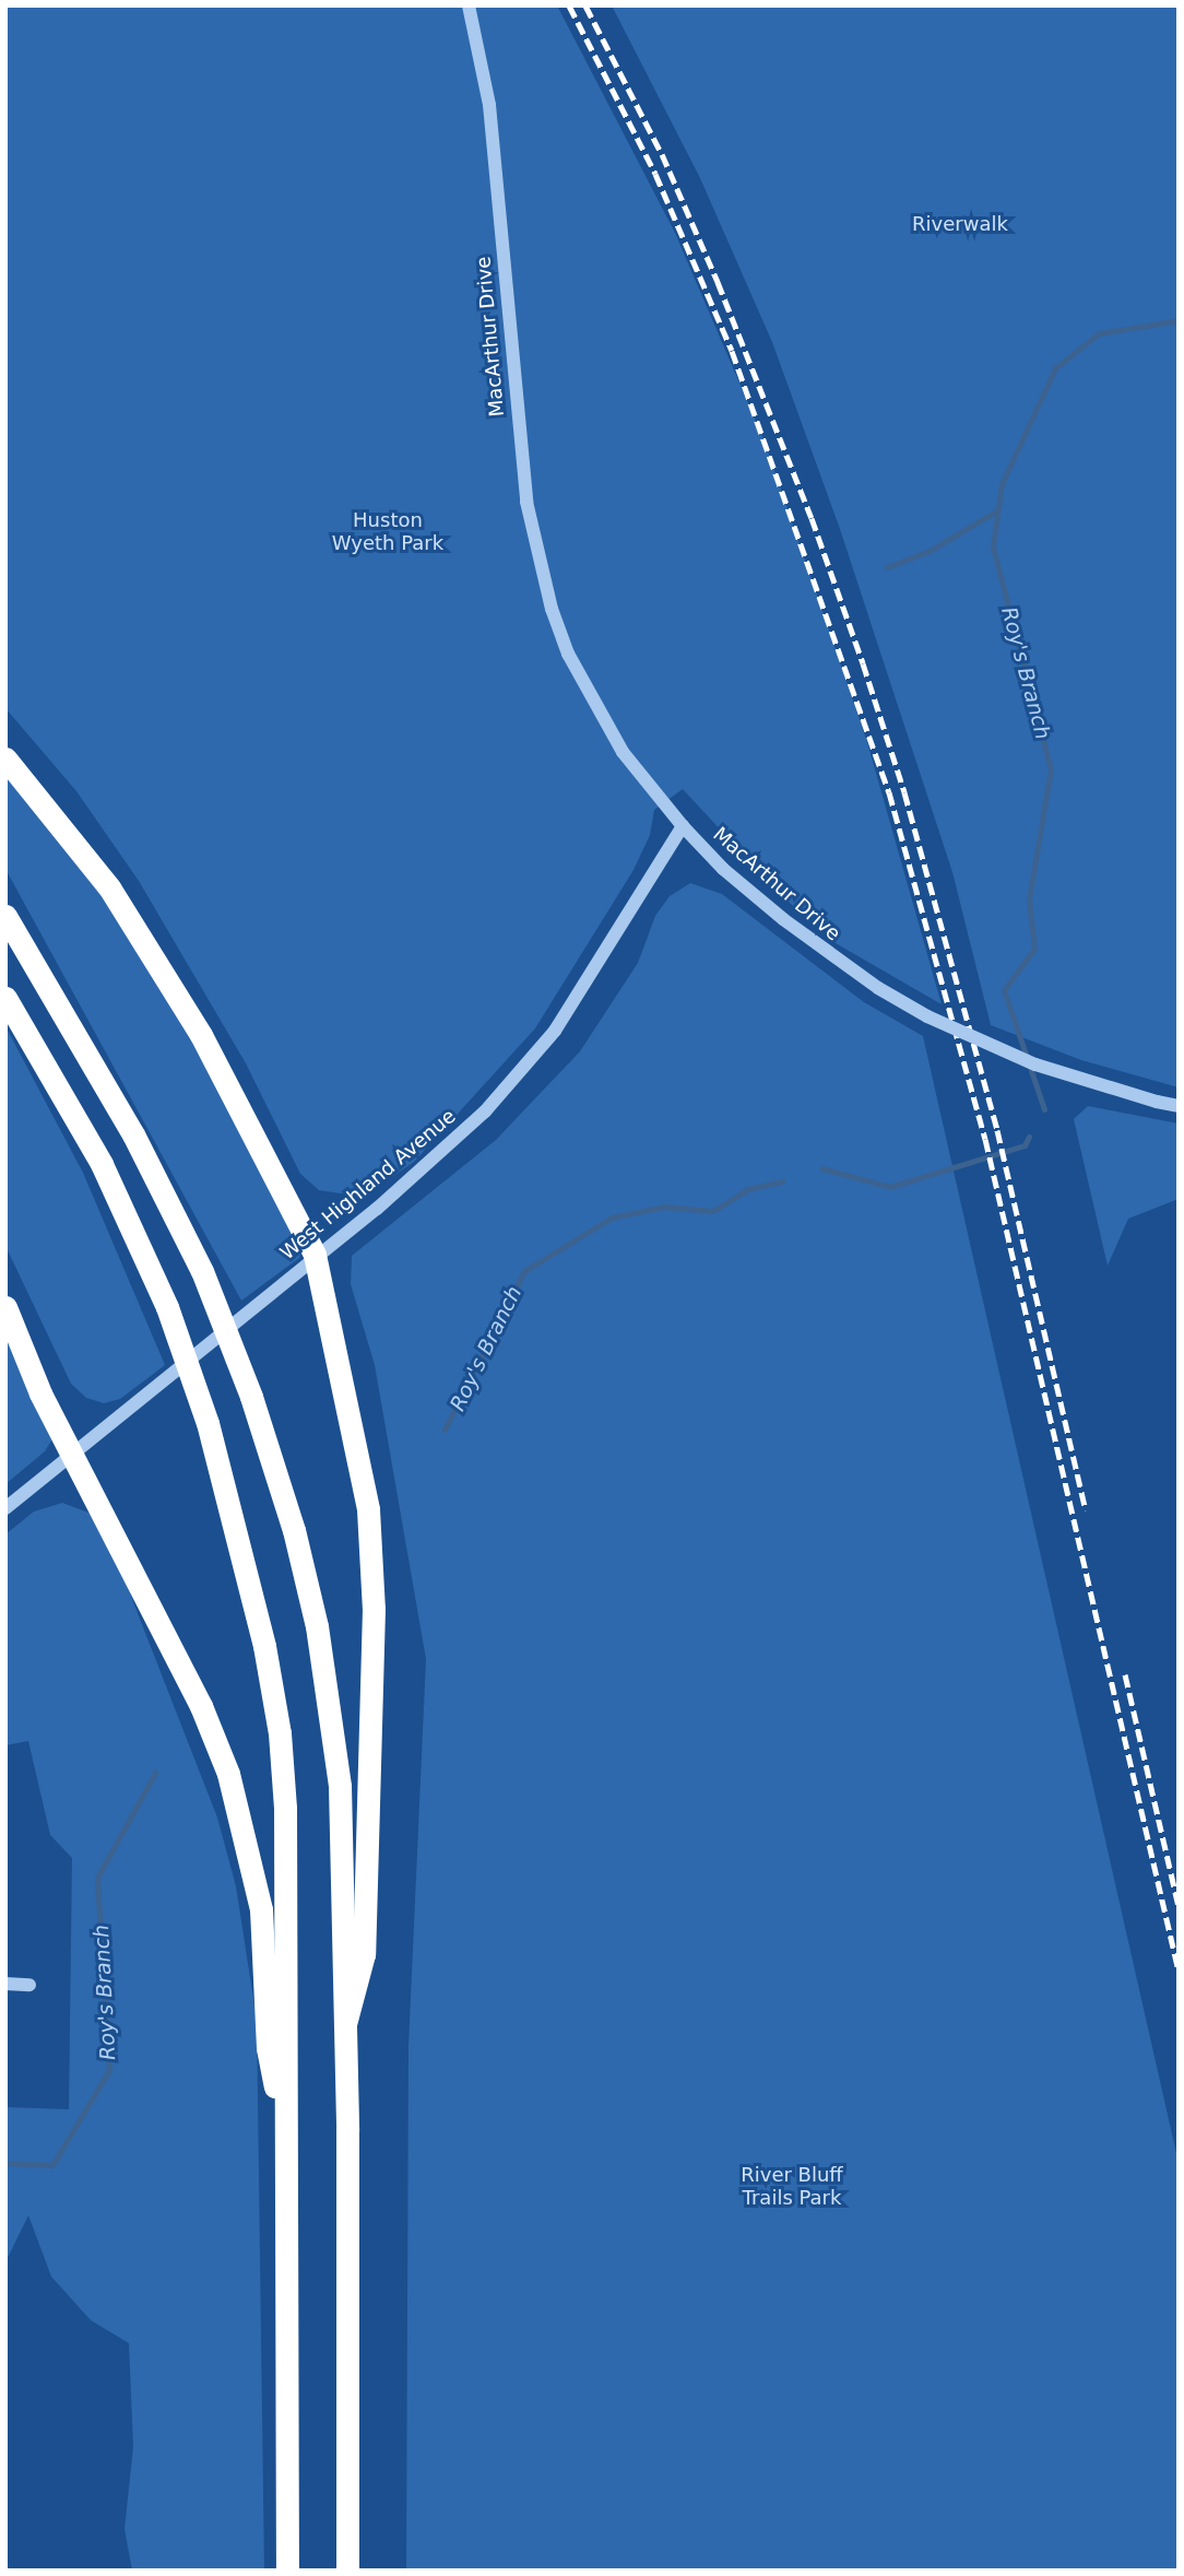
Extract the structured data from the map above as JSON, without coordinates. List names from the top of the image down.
{
  "streets": {
    "street": ["MacArthur Drive", "West Highland Avenue"]
  },
  "crossings": [
    ["MacArthur Drive", "West Highland Avenue"]
  ],
  "water": ["Roy's Branch"],
  "parks": ["Riverwalk", "Huston Wyeth Park", "River Bluff Trails Park"]
}
